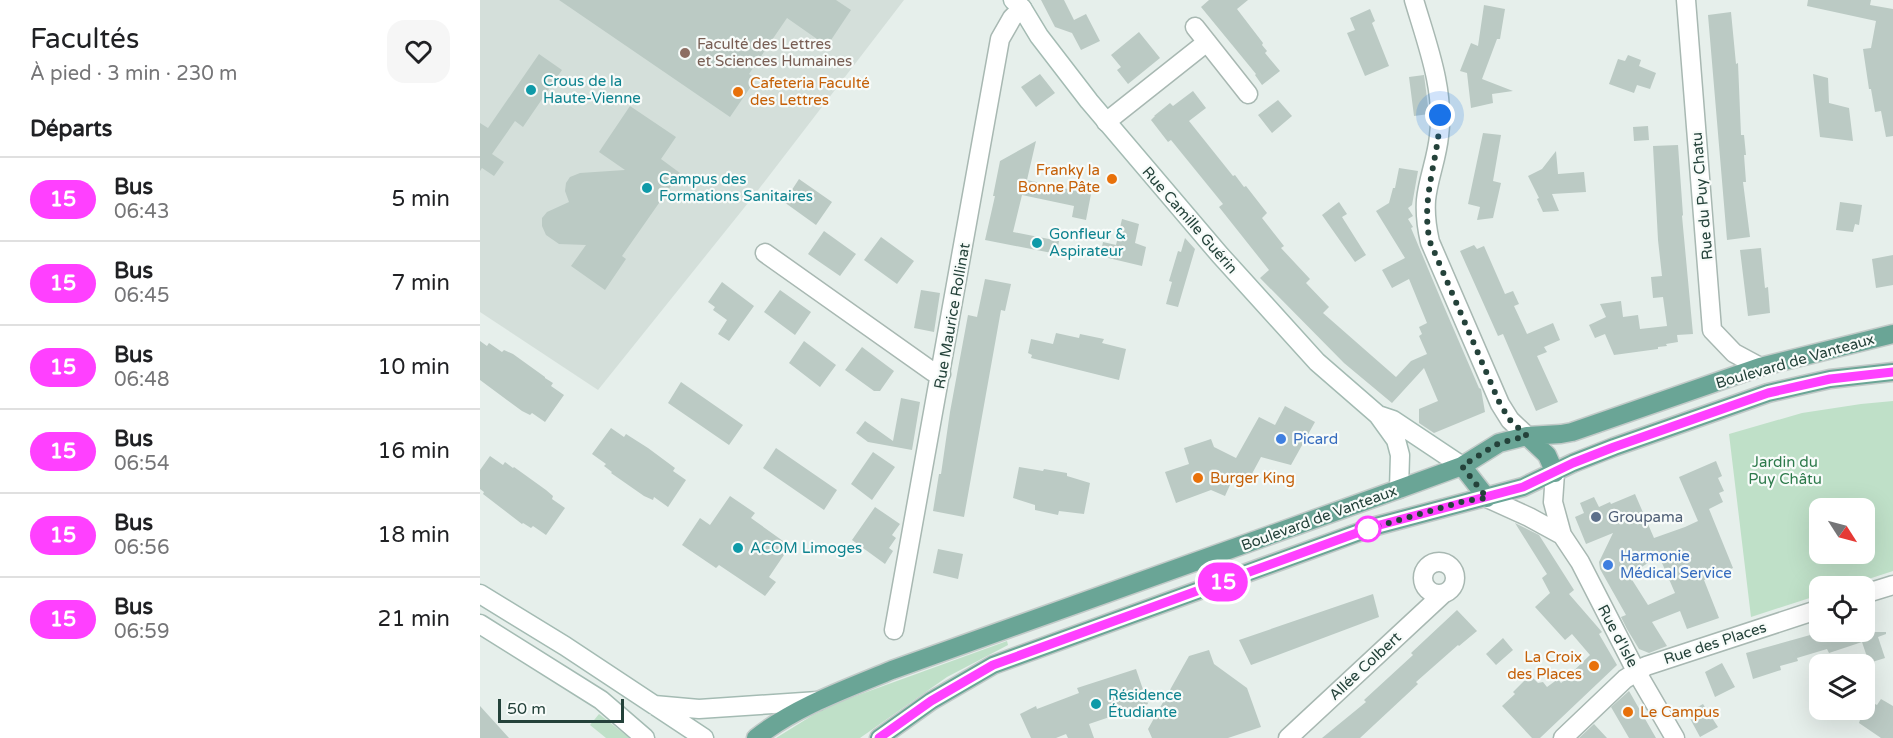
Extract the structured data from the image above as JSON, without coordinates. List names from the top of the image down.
{
  "streets": {
    "main road": ["Rue Camille Guérin", "Boulevard de Vanteaux", "Rue d'Isle"],
    "street": [
      "Rue du Puy Chatu",
      "Rue Maurice Rollinat",
      "Rue des Places",
      "Allée Colbert"
    ]
  },
  "crossings": [
    ["Rue du Puy Chatu", "Boulevard de Vanteaux"],
    ["Rue Camille Guérin", "Rue Maurice Rollinat"],
    ["Rue Camille Guérin", "Boulevard de Vanteaux"],
    ["Rue Camille Guérin", "Rue d'Isle"],
    ["Boulevard de Vanteaux", "Rue d'Isle"],
    ["Rue d'Isle", "Rue des Places"]
  ],
  "parks": ["Jardin du Puy Châtu"],
  "places": [
    "Faculté des Lettres et Sciences Humaines",
    "Crous de la Haute-Vienne",
    "Cafeteria Faculté des Lettres",
    "Franky la Bonne Pâte",
    "Campus des Formations Sanitaires",
    "Gonfleur & Aspirateur",
    "Picard",
    "Burger King",
    "Groupama",
    "ACOM Limoges",
    "Harmonie Médical Service",
    "La Croix des Places",
    "Résidence Étudiante",
    "Le Campus"
  ],
  "lines": ["bus line 15"],
  "scale_bar": "50 m",
  "north": "bottom right",
  "page": {
    "heading": [
      ["Facultés", "À pied · 3 min · 230 m"],
      "Départs"
    ],
    "on_map": "15",
    "list": [
      {
        "mark": "15",
        "name": "Bus",
        "note": "06:43",
        "value": "5 min"
      },
      {
        "mark": "15",
        "name": "Bus",
        "note": "06:45",
        "value": "7 min"
      },
      {
        "mark": "15",
        "name": "Bus",
        "note": "06:48",
        "value": "10 min"
      },
      {
        "mark": "15",
        "name": "Bus",
        "note": "06:54",
        "value": "16 min"
      },
      {
        "mark": "15",
        "name": "Bus",
        "note": "06:56",
        "value": "18 min"
      },
      {
        "mark": "15",
        "name": "Bus",
        "note": "06:59",
        "value": "21 min"
      }
    ],
    "scale": "50 m"
  }
}
